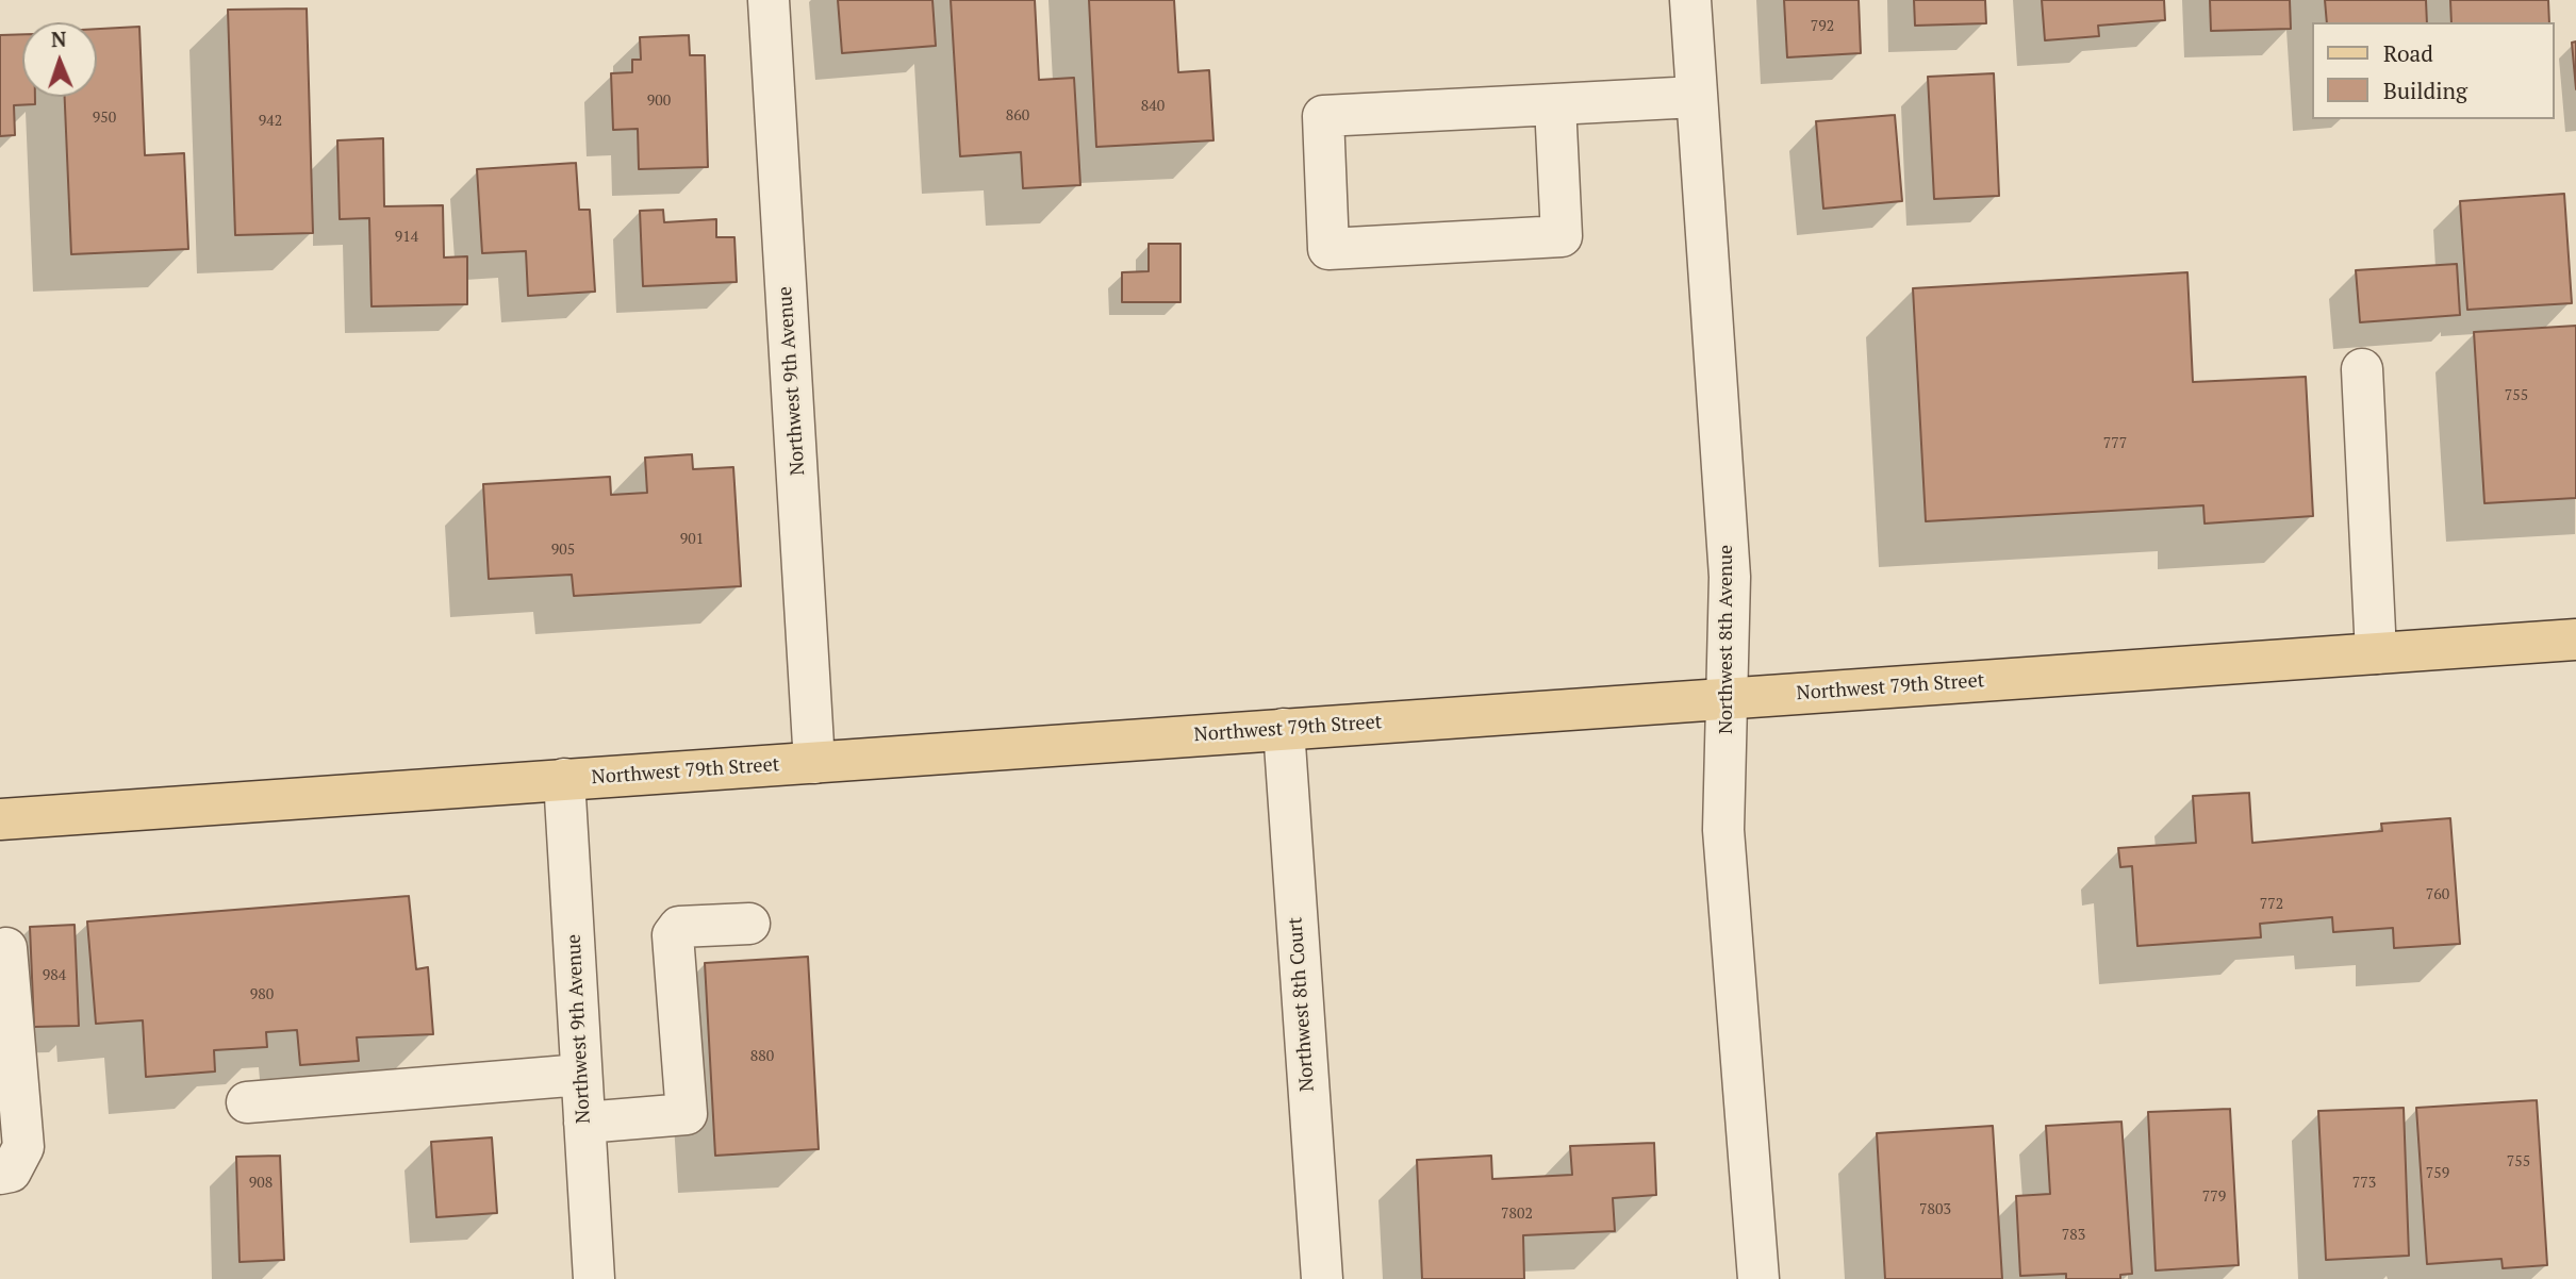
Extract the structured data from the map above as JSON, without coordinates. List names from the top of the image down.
{
  "streets": {
    "main road": ["Northwest 79th Street"],
    "street": ["Northwest 9th Avenue", "Northwest 8th Avenue", "Northwest 8th Court"]
  },
  "crossings": [
    ["Northwest 9th Avenue", "Northwest 79th Street"],
    ["Northwest 8th Avenue", "Northwest 79th Street"],
    ["Northwest 79th Street", "Northwest 8th Court"]
  ],
  "house_numbers": [
    "792",
    "900",
    "840",
    "860",
    "950",
    "942",
    "914",
    "755",
    "777",
    "901",
    "905",
    "760",
    "772",
    "984",
    "980",
    "880",
    "755",
    "759",
    "908",
    "773",
    "779",
    "7803",
    "7802",
    "783"
  ],
  "legend": ["Road", "Building"],
  "north": "top"
}
